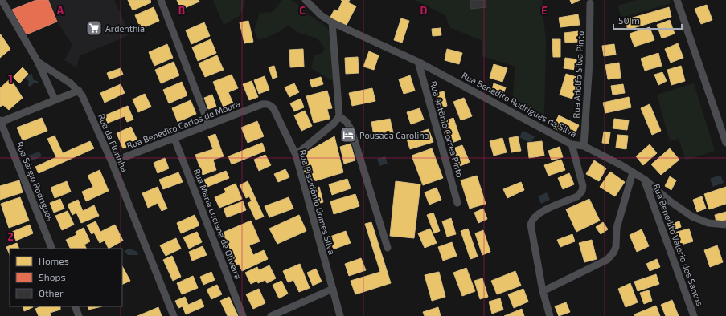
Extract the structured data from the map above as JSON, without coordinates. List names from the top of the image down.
{
  "streets": {
    "street": [
      "Rua Adolfo Silva Pinto",
      "Rua Benedito Rodrigues da Silva",
      "Rua Benedito Carlos de Moura",
      "Rua Antônio Correa Pinto",
      "Rua da Florinha",
      "Rua Sérgio Rodrigues",
      "Rua Pissidônio Gomes Silva",
      "Rua Maria Luciana de Oliveira",
      "Rua Benedito Valério dos Santos"
    ]
  },
  "crossings": [
    ["Rua Adolfo Silva Pinto", "Rua Benedito Rodrigues da Silva"],
    ["Rua Benedito Rodrigues da Silva", "Rua Antônio Correa Pinto"],
    ["Rua Benedito Rodrigues da Silva", "Rua Benedito Valério dos Santos"],
    ["Rua Benedito Carlos de Moura", "Rua da Florinha"],
    ["Rua Benedito Carlos de Moura", "Rua Pissidônio Gomes Silva"],
    ["Rua Benedito Carlos de Moura", "Rua Maria Luciana de Oliveira"]
  ],
  "places": {
    "supermarket": ["Ardenthia"],
    "hotel": ["Pousada Carolina"]
  },
  "legend": ["Homes", "Shops", "Other"],
  "scale_bar": "50 m",
  "grid": {
    "columns": [
      "A",
      "B",
      "C",
      "D",
      "E"
    ],
    "rows": ["1", "2"]
  }
}
